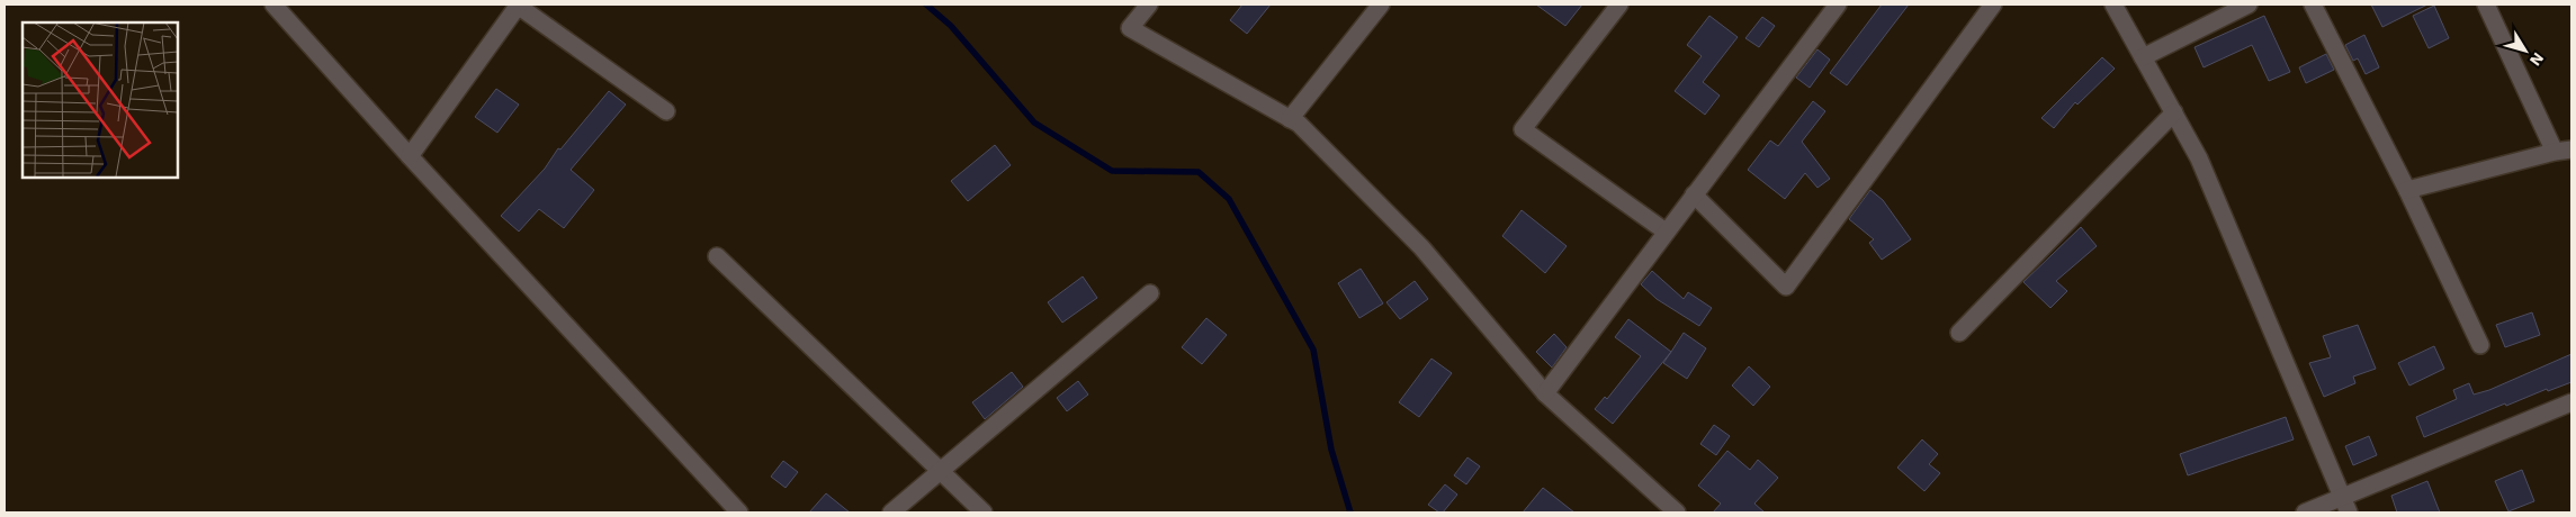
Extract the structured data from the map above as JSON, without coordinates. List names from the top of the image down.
{
  "north": "bottom right"
}
